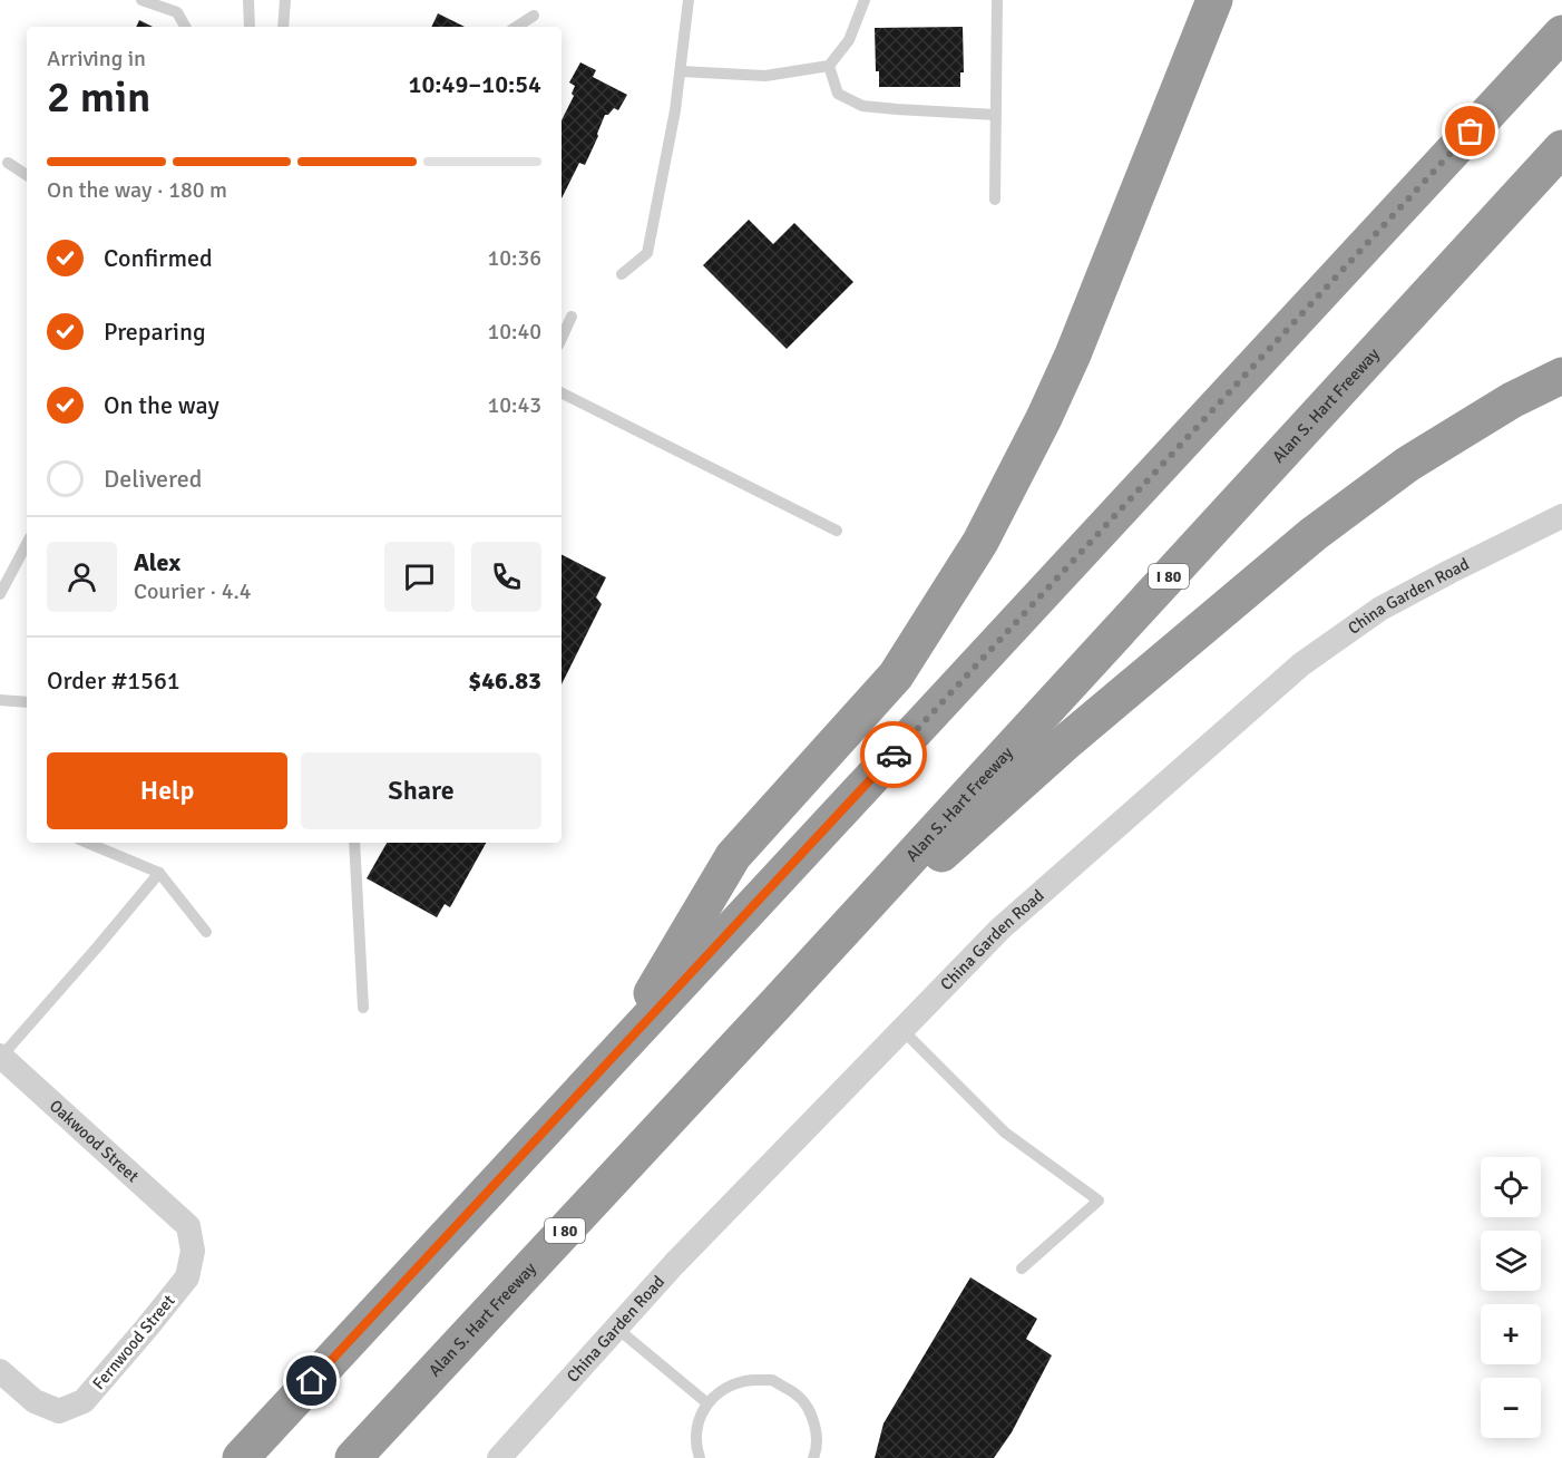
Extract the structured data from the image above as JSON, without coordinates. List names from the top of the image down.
{
  "streets": {
    "highway": ["Alan S. Hart Freeway", "I 80"],
    "street": ["China Garden Road", "Oakwood Street", "Fernwood Street"]
  },
  "crossings": [
    ["Oakwood Street", "Fernwood Street"]
  ],
  "page": {
    "heading": ["2 min", "Arriving in", "10:49–10:54"],
    "panel": [
      "Alex",
      "Courier · 4.4",
      "Order #1561",
      "$46.83"
    ],
    "bar": "On the way · 180 m",
    "list": [
      ["Confirmed", "10:36"],
      ["Preparing", "10:40"],
      ["On the way", "10:43"],
      "Delivered"
    ],
    "buttons": ["Help", "Share"],
    "map_buttons": ["+", "−"]
  }
}
